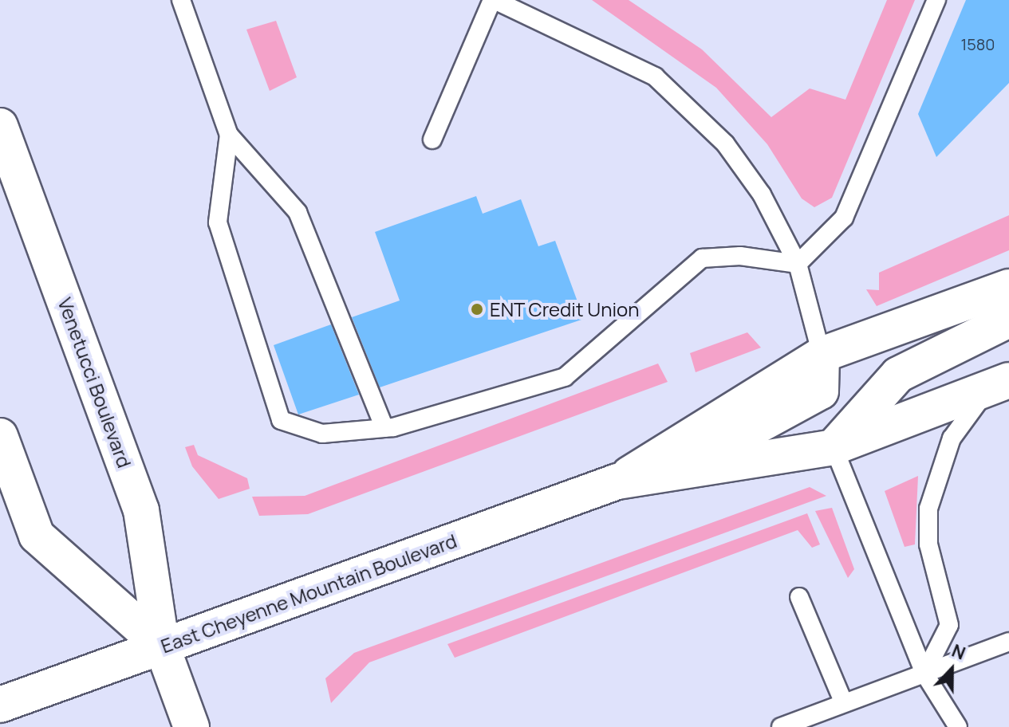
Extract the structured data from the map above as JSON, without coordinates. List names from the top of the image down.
{
  "streets": {
    "street": ["Venetucci Boulevard", "East Cheyenne Mountain Boulevard"]
  },
  "crossings": [
    ["Venetucci Boulevard", "East Cheyenne Mountain Boulevard"]
  ],
  "places": ["ENT Credit Union"],
  "house_numbers": ["1580"],
  "north": "top"
}
